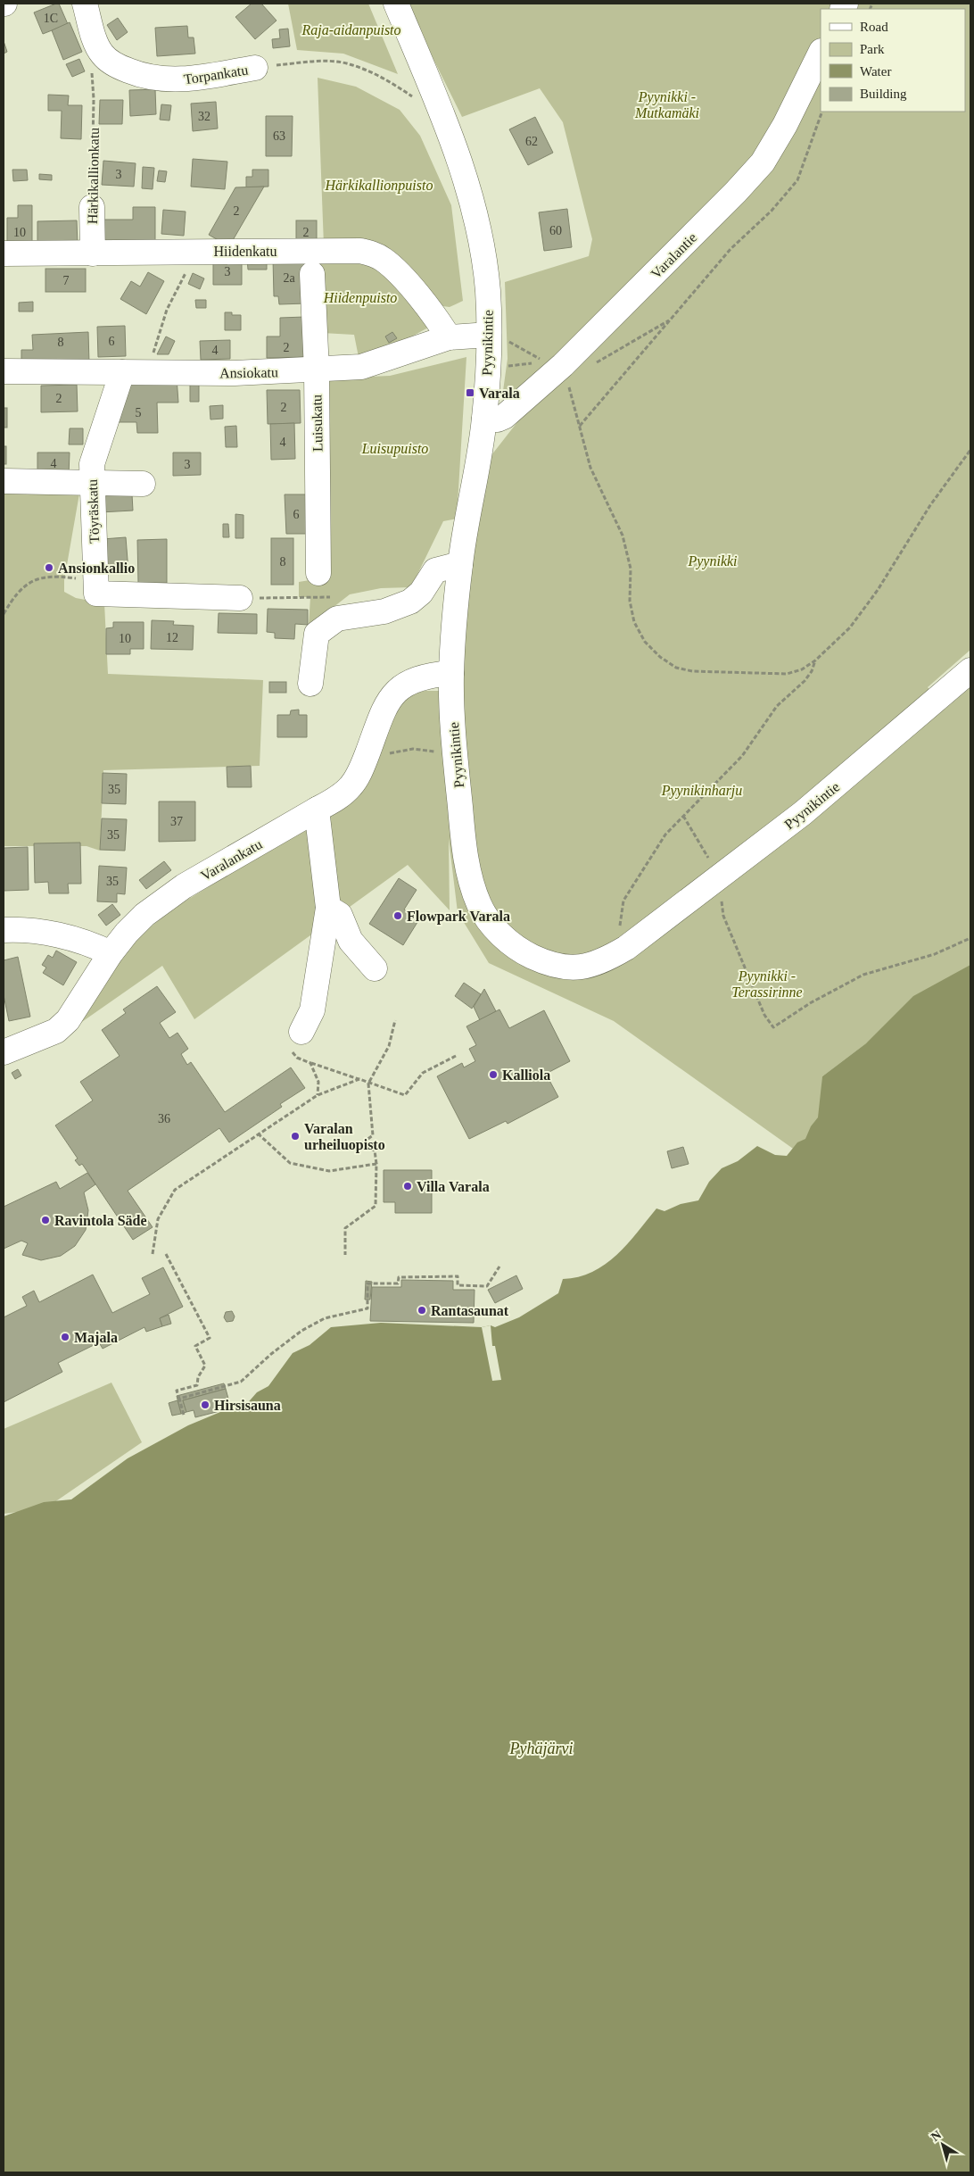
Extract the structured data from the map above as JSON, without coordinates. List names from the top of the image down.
{
  "streets": {
    "street": [
      "Torpankatu",
      "Härkikallionkatu",
      "Hiidenkatu",
      "Varalantie",
      "Pyynikintie",
      "Ansiokatu",
      "Luisukatu",
      "Töyräskatu",
      "Varalankatu"
    ]
  },
  "crossings": [
    ["Härkikallionkatu", "Hiidenkatu"],
    ["Hiidenkatu", "Ansiokatu"],
    ["Varalantie", "Pyynikintie"],
    ["Pyynikintie", "Ansiokatu"],
    ["Pyynikintie", "Varalankatu"],
    ["Ansiokatu", "Luisukatu"],
    ["Ansiokatu", "Töyräskatu"]
  ],
  "water": ["Pyhäjärvi"],
  "parks": [
    "Raja-aidanpuisto",
    "Pyynikki - Mutkamäki",
    "Härkikallionpuisto",
    "Hiidenpuisto",
    "Luisupuisto",
    "Pyynikki",
    "Pyynikinharju",
    "Pyynikki - Terassirinne"
  ],
  "places": {
    "transit": ["Varala"],
    "other": [
      "Ansionkallio",
      "Flowpark Varala",
      "Kalliola",
      "Varalan urheiluopisto",
      "Villa Varala",
      "Ravintola Säde",
      "Rantasaunat",
      "Majala",
      "Hirsisauna"
    ]
  },
  "house_numbers": [
    "1C",
    "32",
    "63",
    "62",
    "3",
    "2",
    "60",
    "10",
    "2",
    "3",
    "2a",
    "7",
    "6",
    "8",
    "2",
    "4",
    "2",
    "2",
    "5",
    "4",
    "4",
    "3",
    "6",
    "8",
    "12",
    "10",
    "35",
    "37",
    "35",
    "35",
    "36"
  ],
  "legend": [
    "Road",
    "Park",
    "Water",
    "Building"
  ],
  "north": "top left"
}
